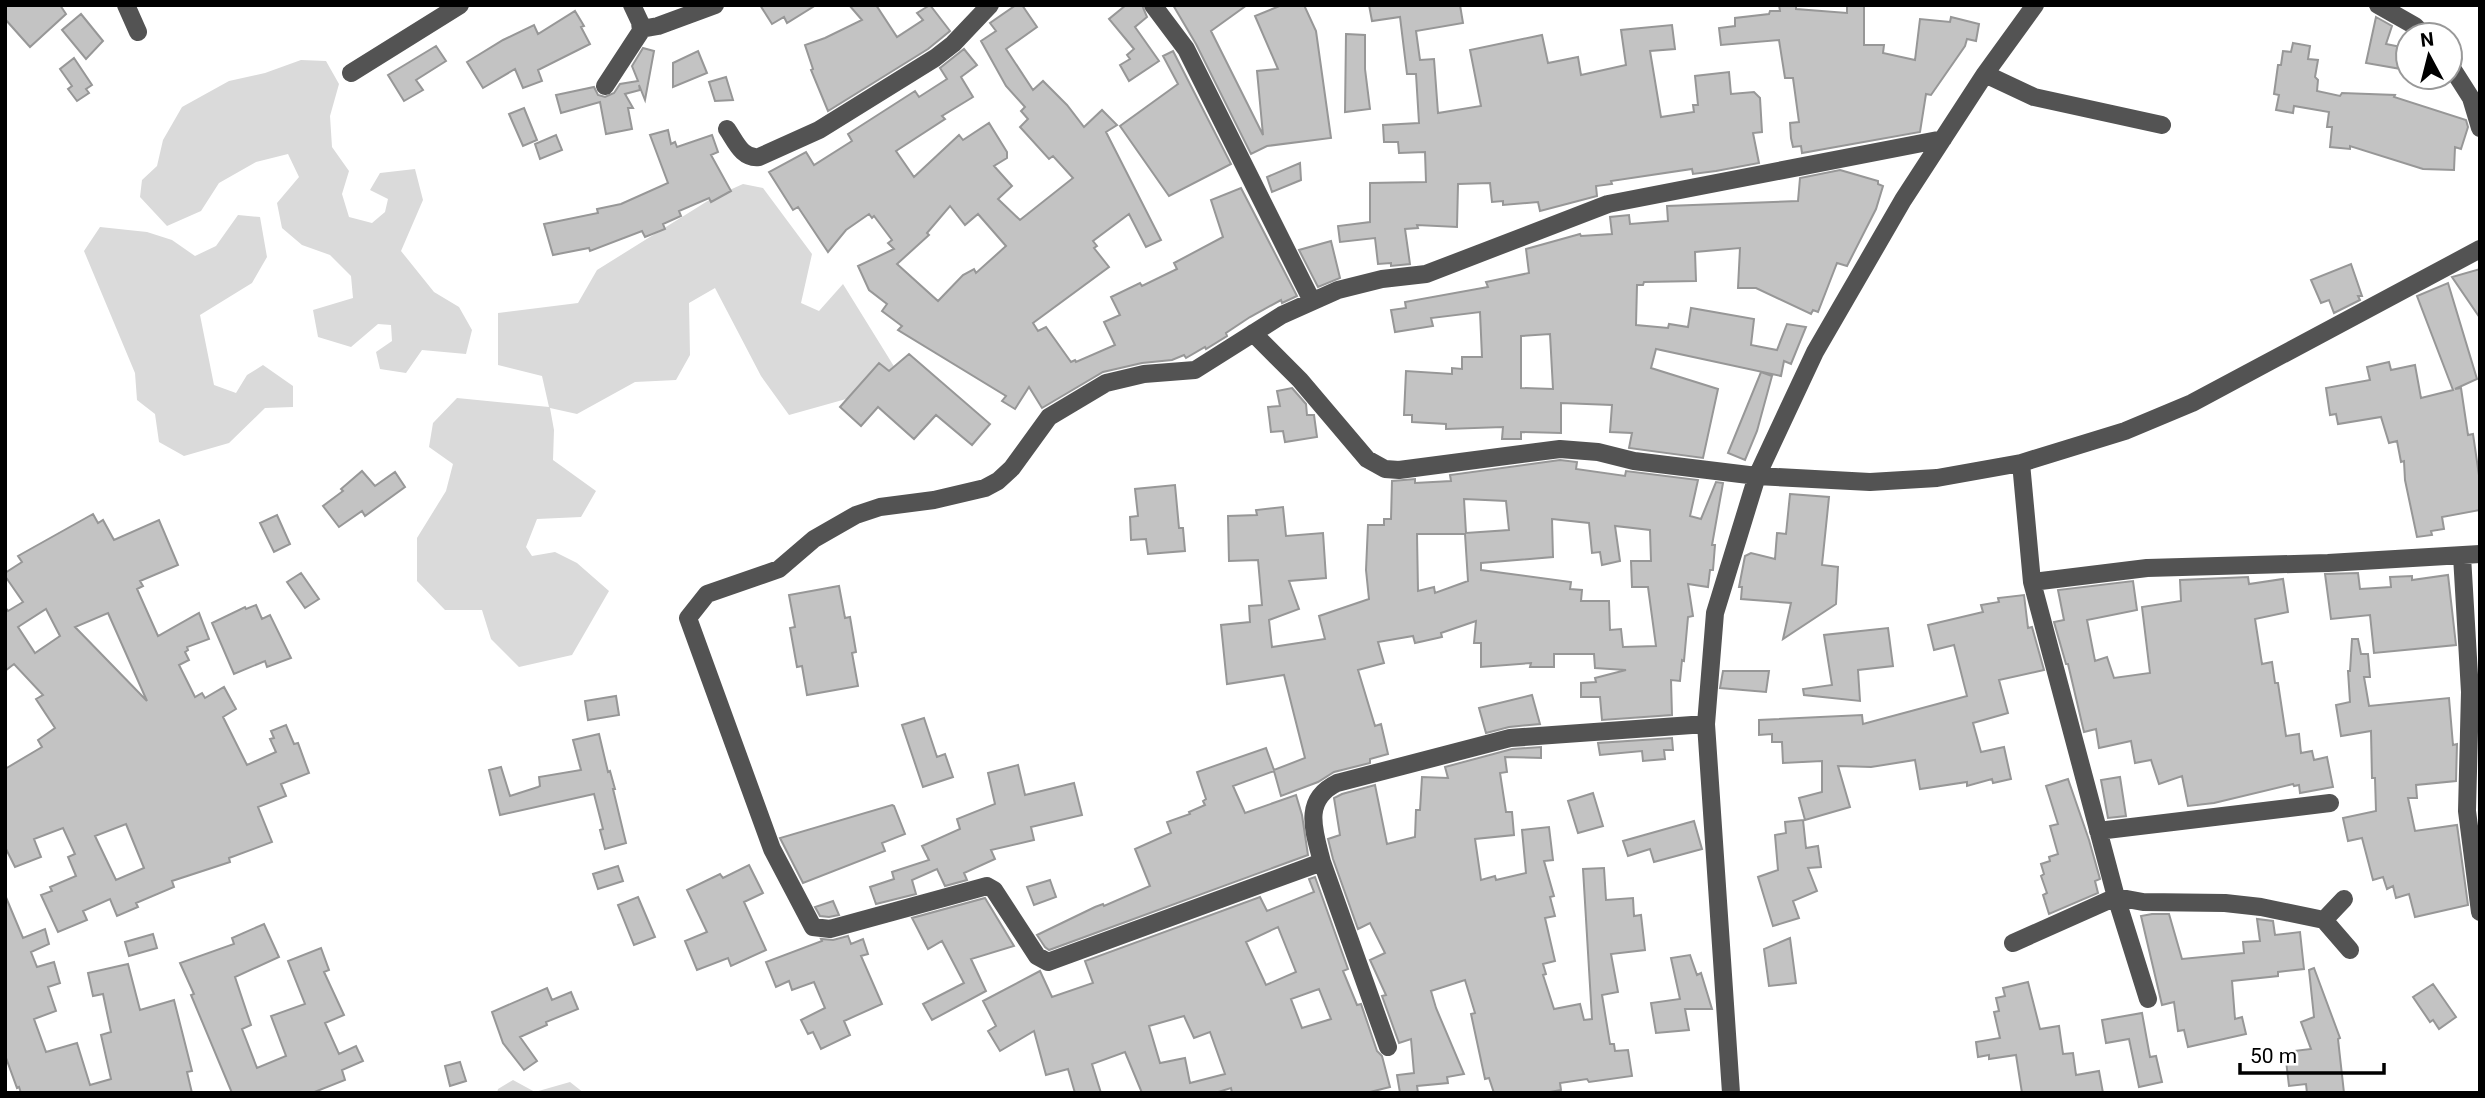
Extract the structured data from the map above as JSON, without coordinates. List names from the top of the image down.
{
  "scale_bar": "50 m",
  "north": "top"
}
